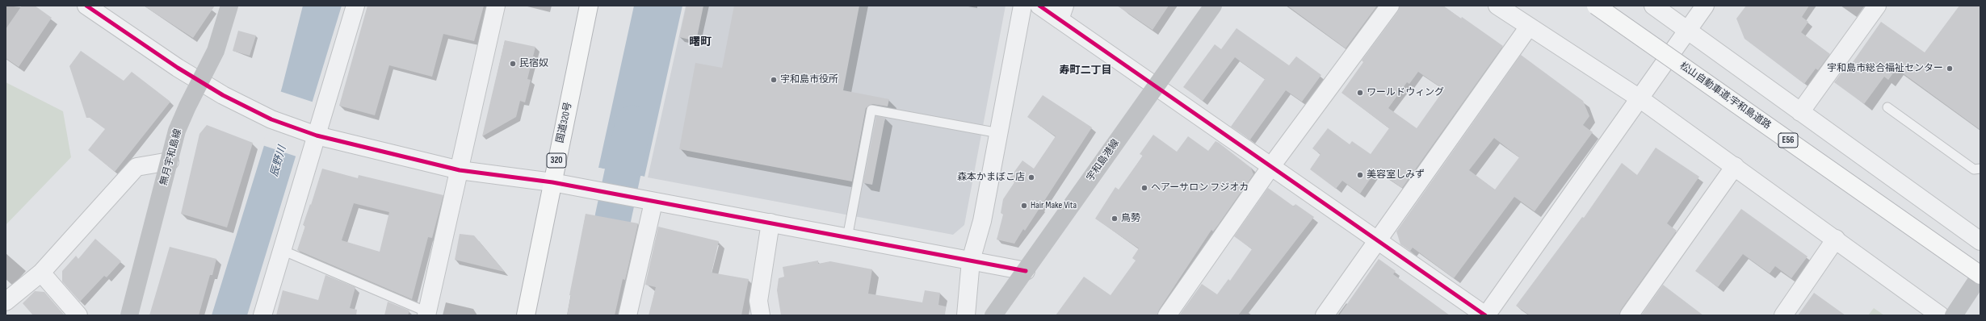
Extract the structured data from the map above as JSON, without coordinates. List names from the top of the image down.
{
  "streets": {
    "highway": [
      "松山自動車道;宇和島道路",
      "国道320号",
      "E56",
      "320"
    ],
    "main road": ["無月宇和島線", "宇和島港線"]
  },
  "districts": ["曙町", "寿町二丁目"],
  "water": ["辰野川"],
  "places": [
    "民宿奴",
    "宇和島市総合福祉センター",
    "宇和島市役所",
    "ワールドウィング",
    "美容室しみず",
    "森本かまぼこ店",
    "ヘアーサロン フジオカ",
    "Hair Make Vita",
    "鳥勢"
  ]
}
